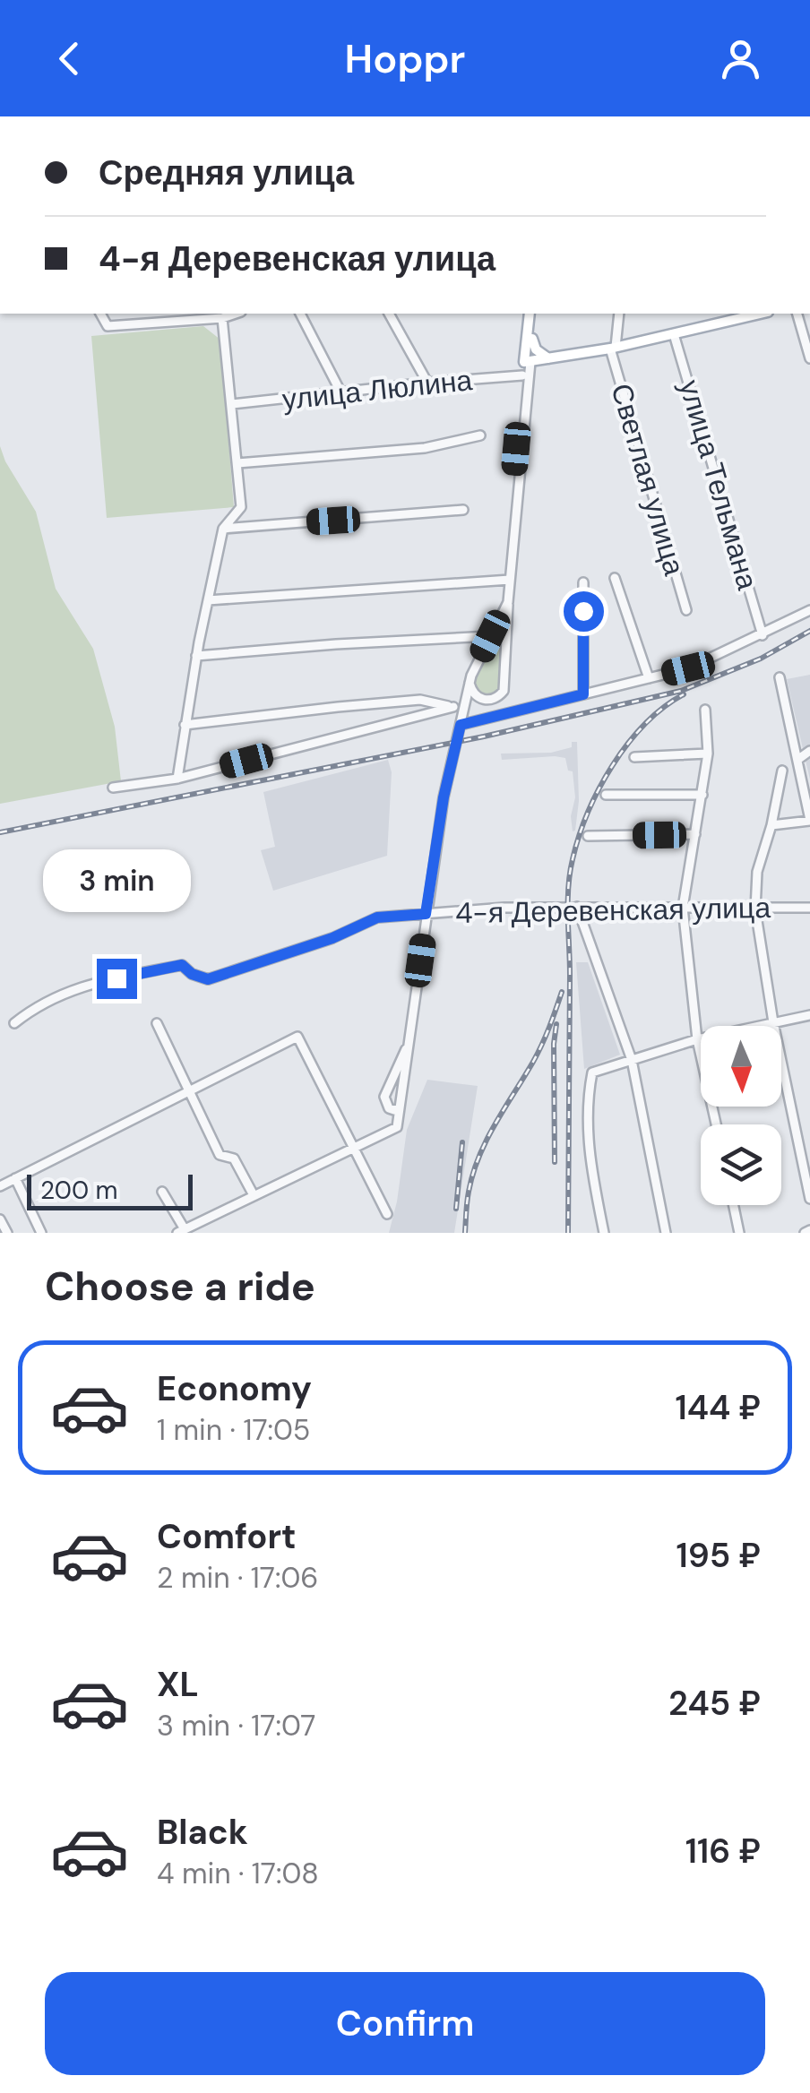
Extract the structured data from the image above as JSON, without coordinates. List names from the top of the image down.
{
  "streets": {
    "main road": ["улица Люлина"],
    "street": ["Светлая улица", "улица Тельмана", "4-я Деревенская улица"]
  },
  "crossings": [
    ["улица Люлина", "Светлая улица"],
    ["улица Люлина", "улица Тельмана"]
  ],
  "scale_bar": "200 m",
  "north": "bottom",
  "page": {
    "header": "Hoppr",
    "banner": ["Средняя улица", "4-я Деревенская улица"],
    "bubble": "3 min",
    "scale": "200 m",
    "heading": "Choose a ride",
    "list": [
      {
        "name": "Economy",
        "note": "1 min · 17:05",
        "value": "144 ₽"
      },
      {
        "name": "Comfort",
        "note": "2 min · 17:06",
        "value": "195 ₽"
      },
      {
        "name": "XL",
        "note": "3 min · 17:07",
        "value": "245 ₽"
      },
      {
        "name": "Black",
        "note": "4 min · 17:08",
        "value": "116 ₽"
      }
    ],
    "buttons": "Confirm"
  }
}
